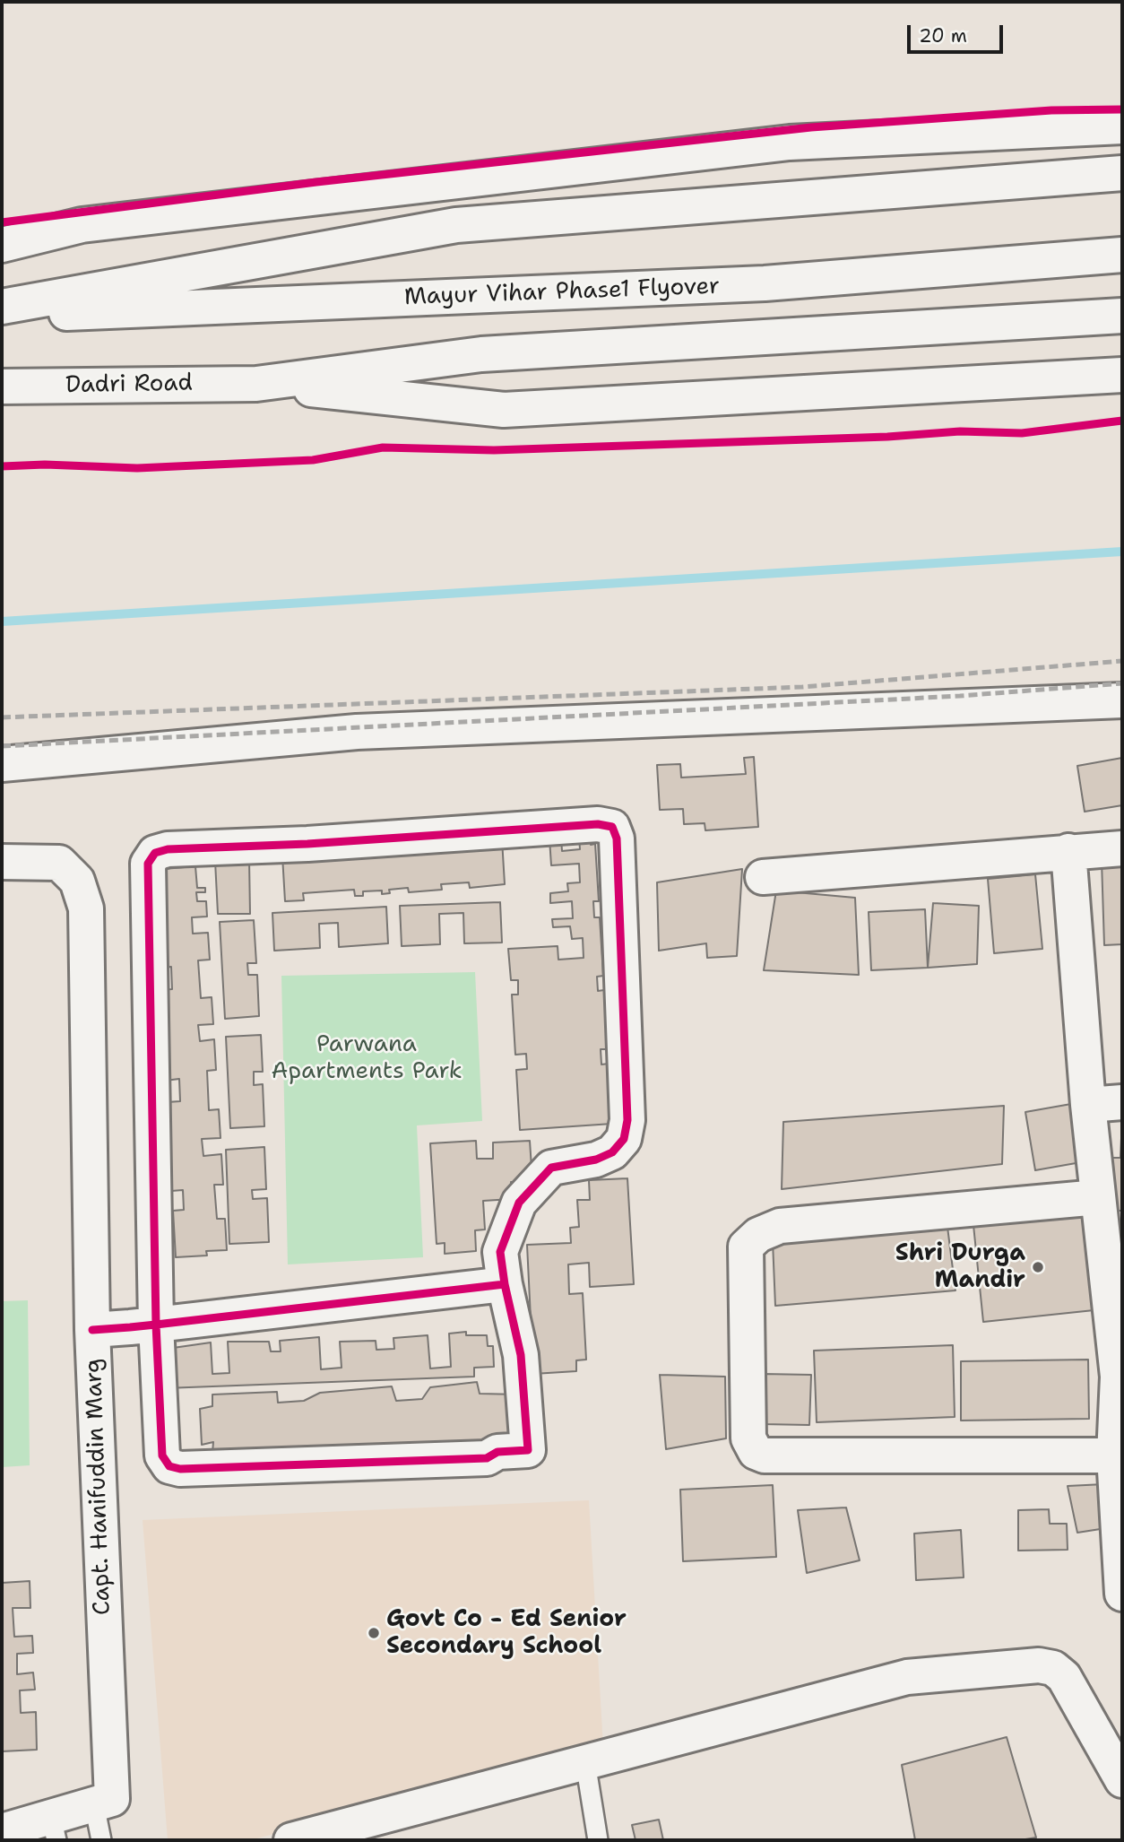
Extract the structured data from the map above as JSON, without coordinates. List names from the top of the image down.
{
  "streets": {
    "main road": ["Mayur Vihar Phase1 Flyover", "Dadri Road", "Capt. Hanifuddin Marg"]
  },
  "parks": ["Parwana Apartments Park"],
  "places": ["Shri Durga Mandir", "Govt Co - Ed Senior Secondary School"],
  "scale_bar": "20 m"
}
